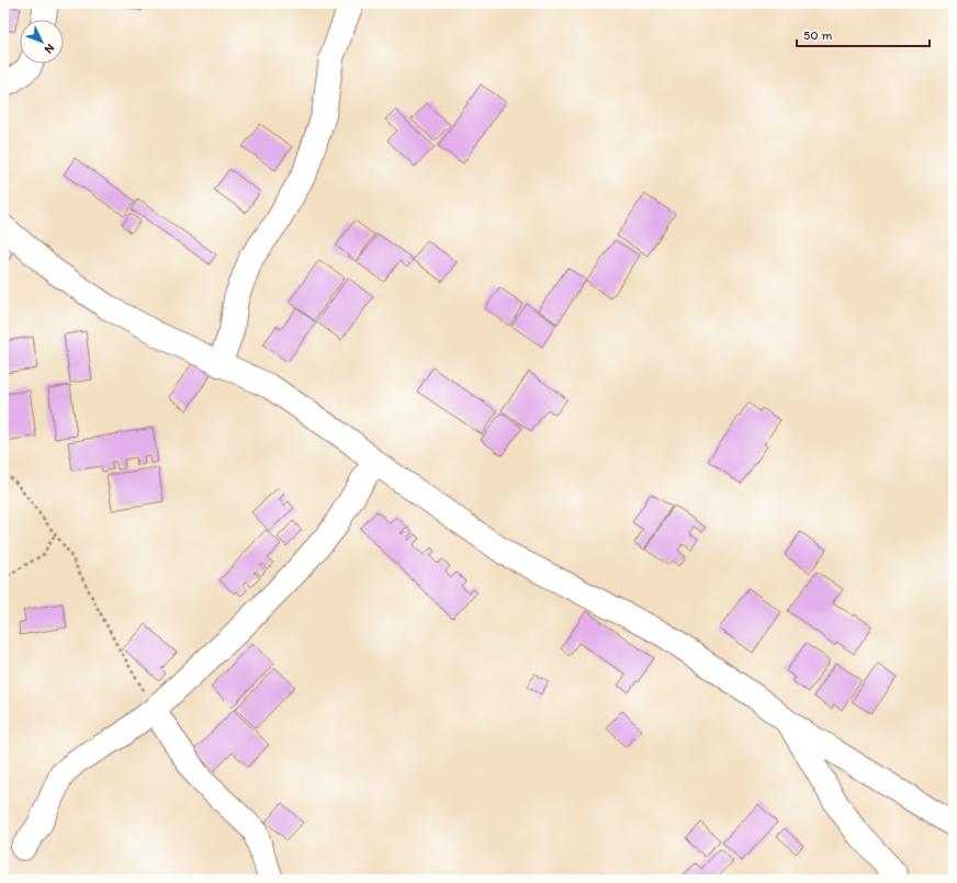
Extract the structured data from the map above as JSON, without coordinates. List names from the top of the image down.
{
  "scale_bar": "50 m",
  "north": "bottom right"
}
